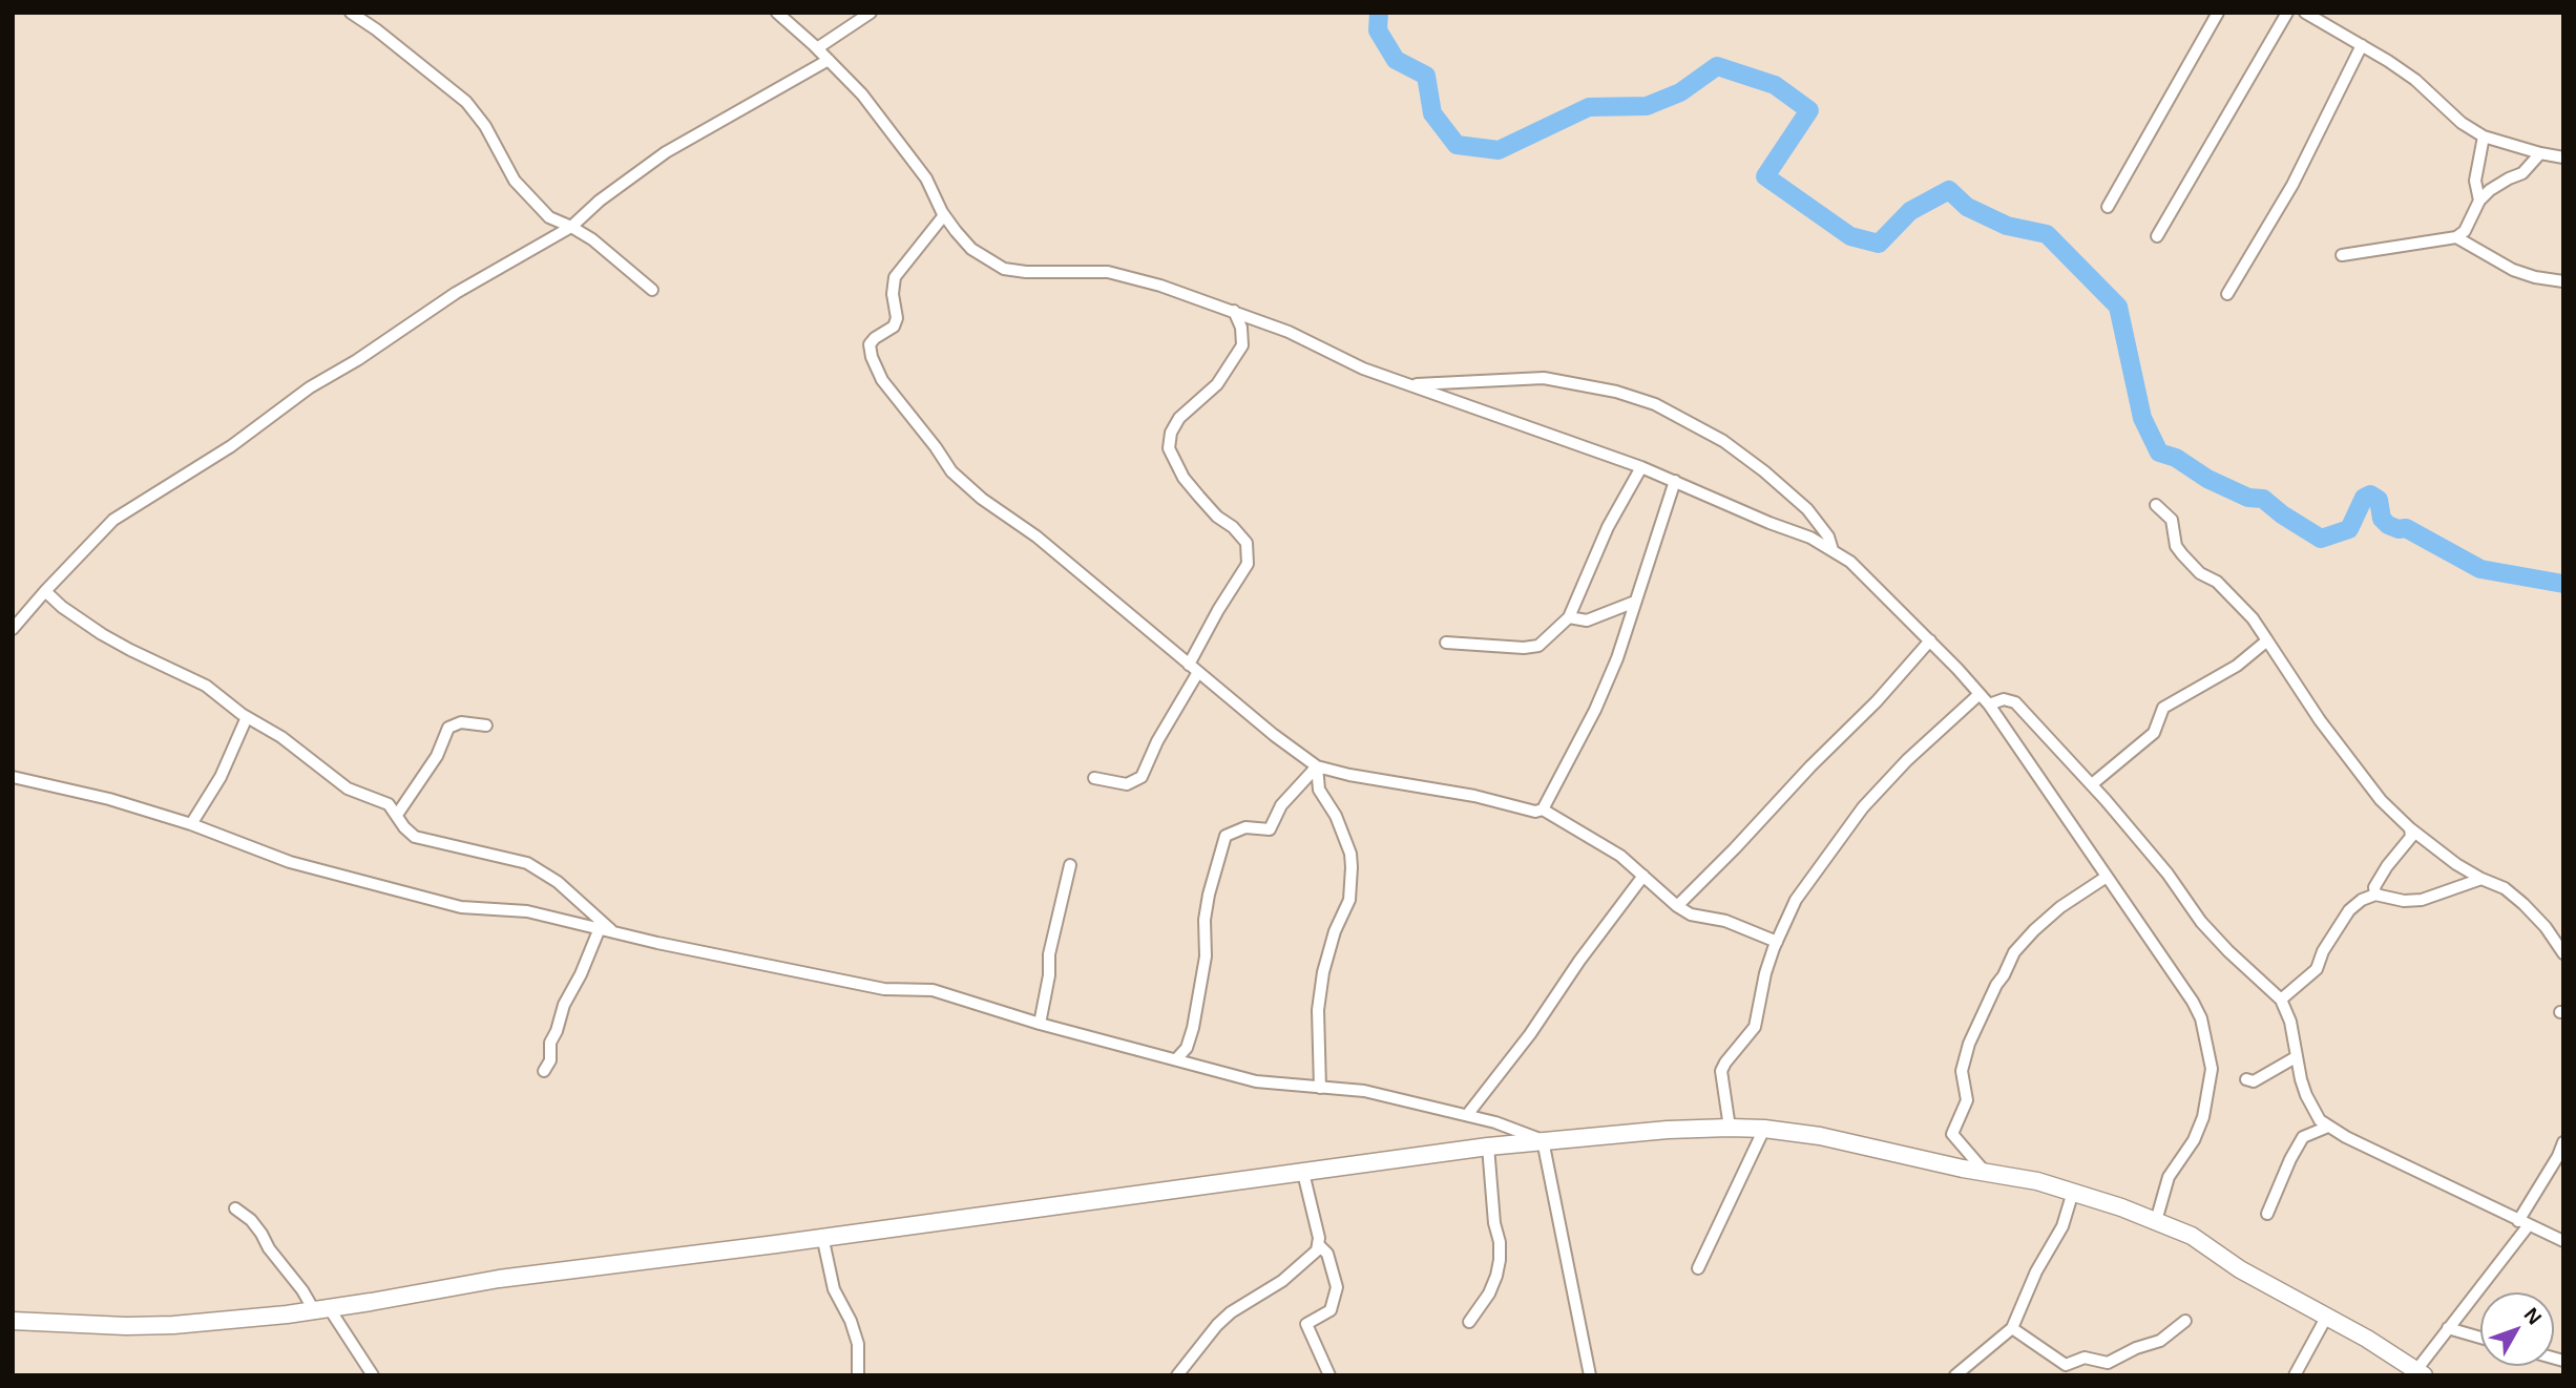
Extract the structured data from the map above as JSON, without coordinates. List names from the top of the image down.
{
  "north": "top right"
}
